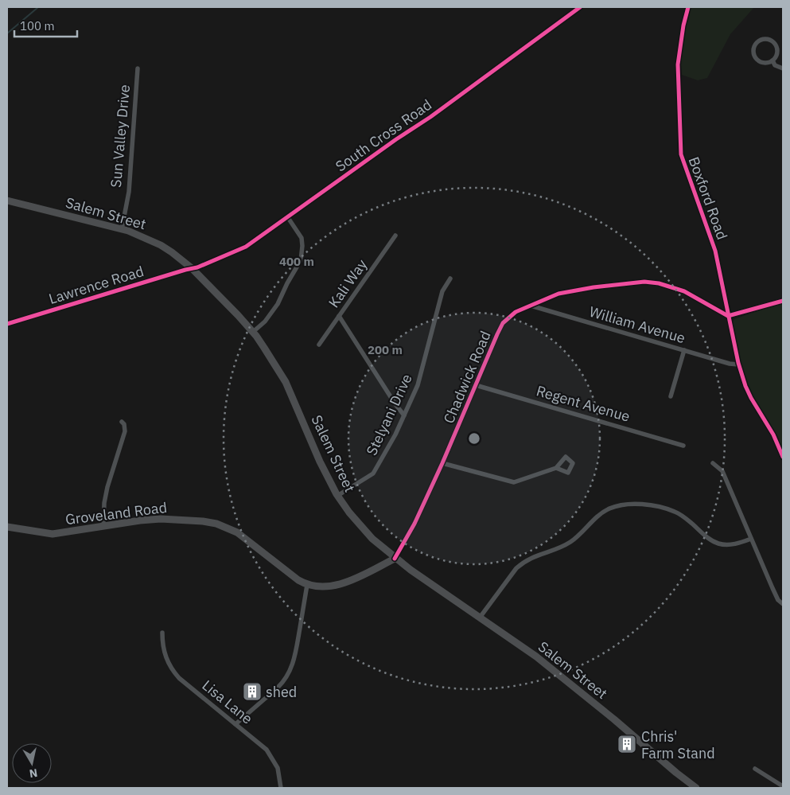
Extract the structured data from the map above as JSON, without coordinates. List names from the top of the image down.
{
  "streets": {
    "main road": ["Salem Street", "Groveland Road"],
    "street": [
      "South Cross Road",
      "Sun Valley Drive",
      "Boxford Road",
      "Kali Way",
      "Lawrence Road",
      "William Avenue",
      "Chadwick Road",
      "Regent Avenue",
      "Stelyani Drive",
      "Lisa Lane"
    ]
  },
  "crossings": [
    ["South Cross Road", "Salem Street"],
    ["South Cross Road", "Lawrence Road"],
    ["Sun Valley Drive", "Salem Street"],
    ["Boxford Road", "William Avenue"],
    ["Boxford Road", "Chadwick Road"],
    ["Salem Street", "Lawrence Road"],
    ["Salem Street", "Chadwick Road"],
    ["Salem Street", "Stelyani Drive"],
    ["William Avenue", "Chadwick Road"],
    ["Chadwick Road", "Regent Avenue"]
  ],
  "places": {
    "building": ["shed", "Chris' Farm Stand"]
  },
  "scale_bar": "100 m",
  "north": "bottom",
  "rings": ["400 m", "200 m"]
}
